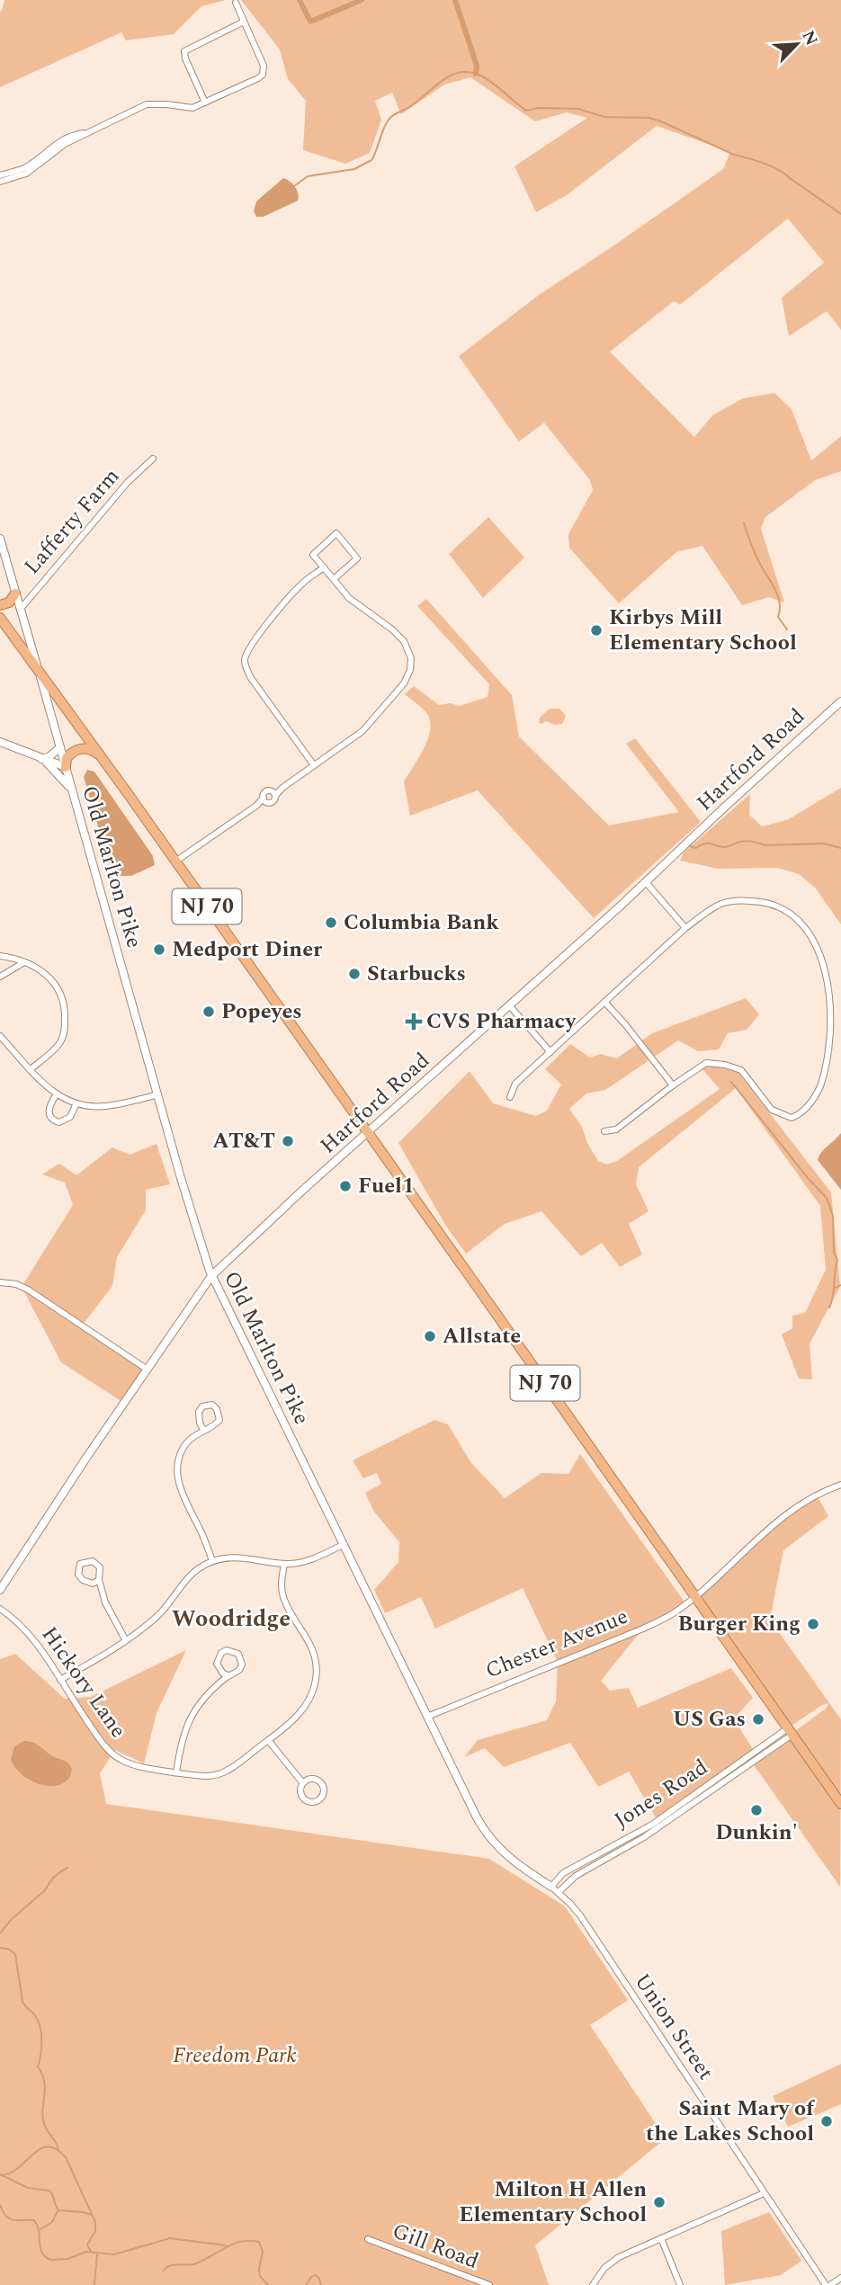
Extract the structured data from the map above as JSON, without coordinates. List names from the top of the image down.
{
  "streets": {
    "highway": ["NJ 70"],
    "street": [
      "Lafferty Farm",
      "Hartford Road",
      "Old Marlton Pike",
      "Chester Avenue",
      "Hickory Lane",
      "Jones Road",
      "Union Street",
      "Gill Road"
    ]
  },
  "crossings": [
    ["Lafferty Farm", "Old Marlton Pike"],
    ["Hartford Road", "Old Marlton Pike"],
    ["Hartford Road", "NJ 70"],
    ["Old Marlton Pike", "NJ 70"],
    ["Old Marlton Pike", "Chester Avenue"],
    ["Old Marlton Pike", "Jones Road"],
    ["Old Marlton Pike", "Union Street"],
    ["NJ 70", "Chester Avenue"],
    ["NJ 70", "Jones Road"],
    ["Jones Road", "Union Street"]
  ],
  "districts": ["Woodridge"],
  "parks": ["Freedom Park"],
  "places": {
    "other": [
      "Kirbys Mill Elementary School",
      "Columbia Bank",
      "Medport Diner",
      "Starbucks",
      "Popeyes",
      "AT&T",
      "Fuel1",
      "Allstate",
      "Burger King",
      "US Gas",
      "Dunkin'",
      "Saint Mary of the Lakes School",
      "Milton H Allen Elementary School"
    ],
    "health": ["CVS Pharmacy"]
  },
  "north": "top right"
}
